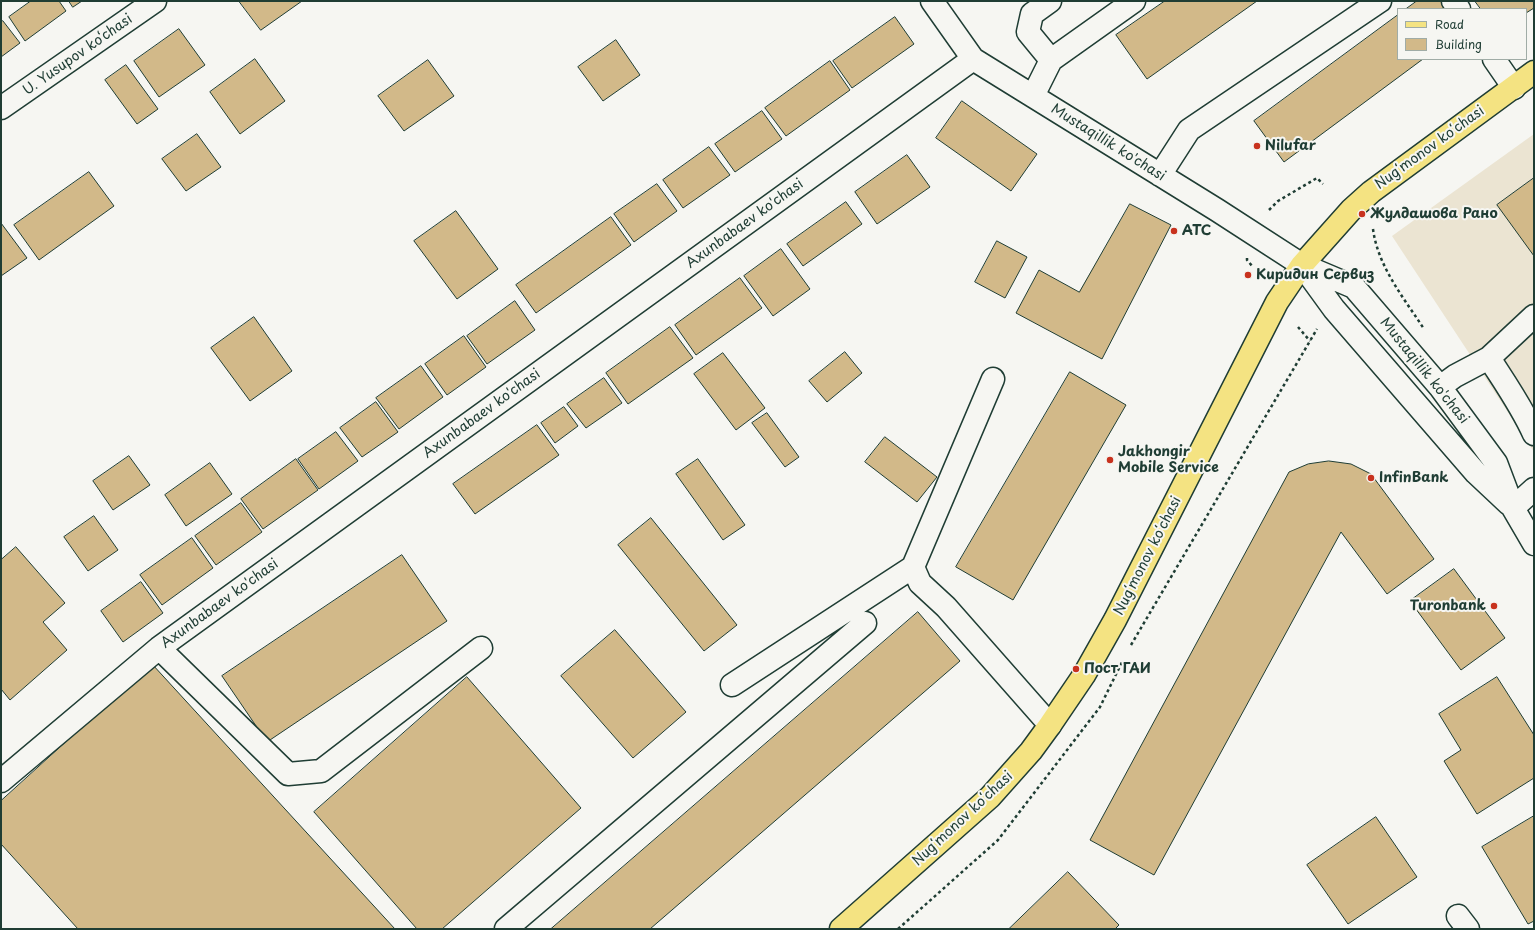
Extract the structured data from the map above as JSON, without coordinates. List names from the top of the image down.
{
  "streets": {
    "main road": ["Nugʻmonov koʻchasi"],
    "street": ["U. Yusupov ko‘chasi", "Mustaqillik ko'chasi", "Axunbabaev ko'chasi"]
  },
  "crossings": [
    ["Mustaqillik ko'chasi", "Nugʻmonov koʻchasi"],
    ["Mustaqillik ko'chasi", "Axunbabaev ko'chasi"]
  ],
  "places": [
    "Nilufar",
    "Жулдашова Рано",
    "АТС",
    "Киридин Сервиз",
    "Jakhongir Mobile Service",
    "InfinBank",
    "Turonbank",
    "Пост ГАИ"
  ],
  "legend": ["Road", "Building"]
}
